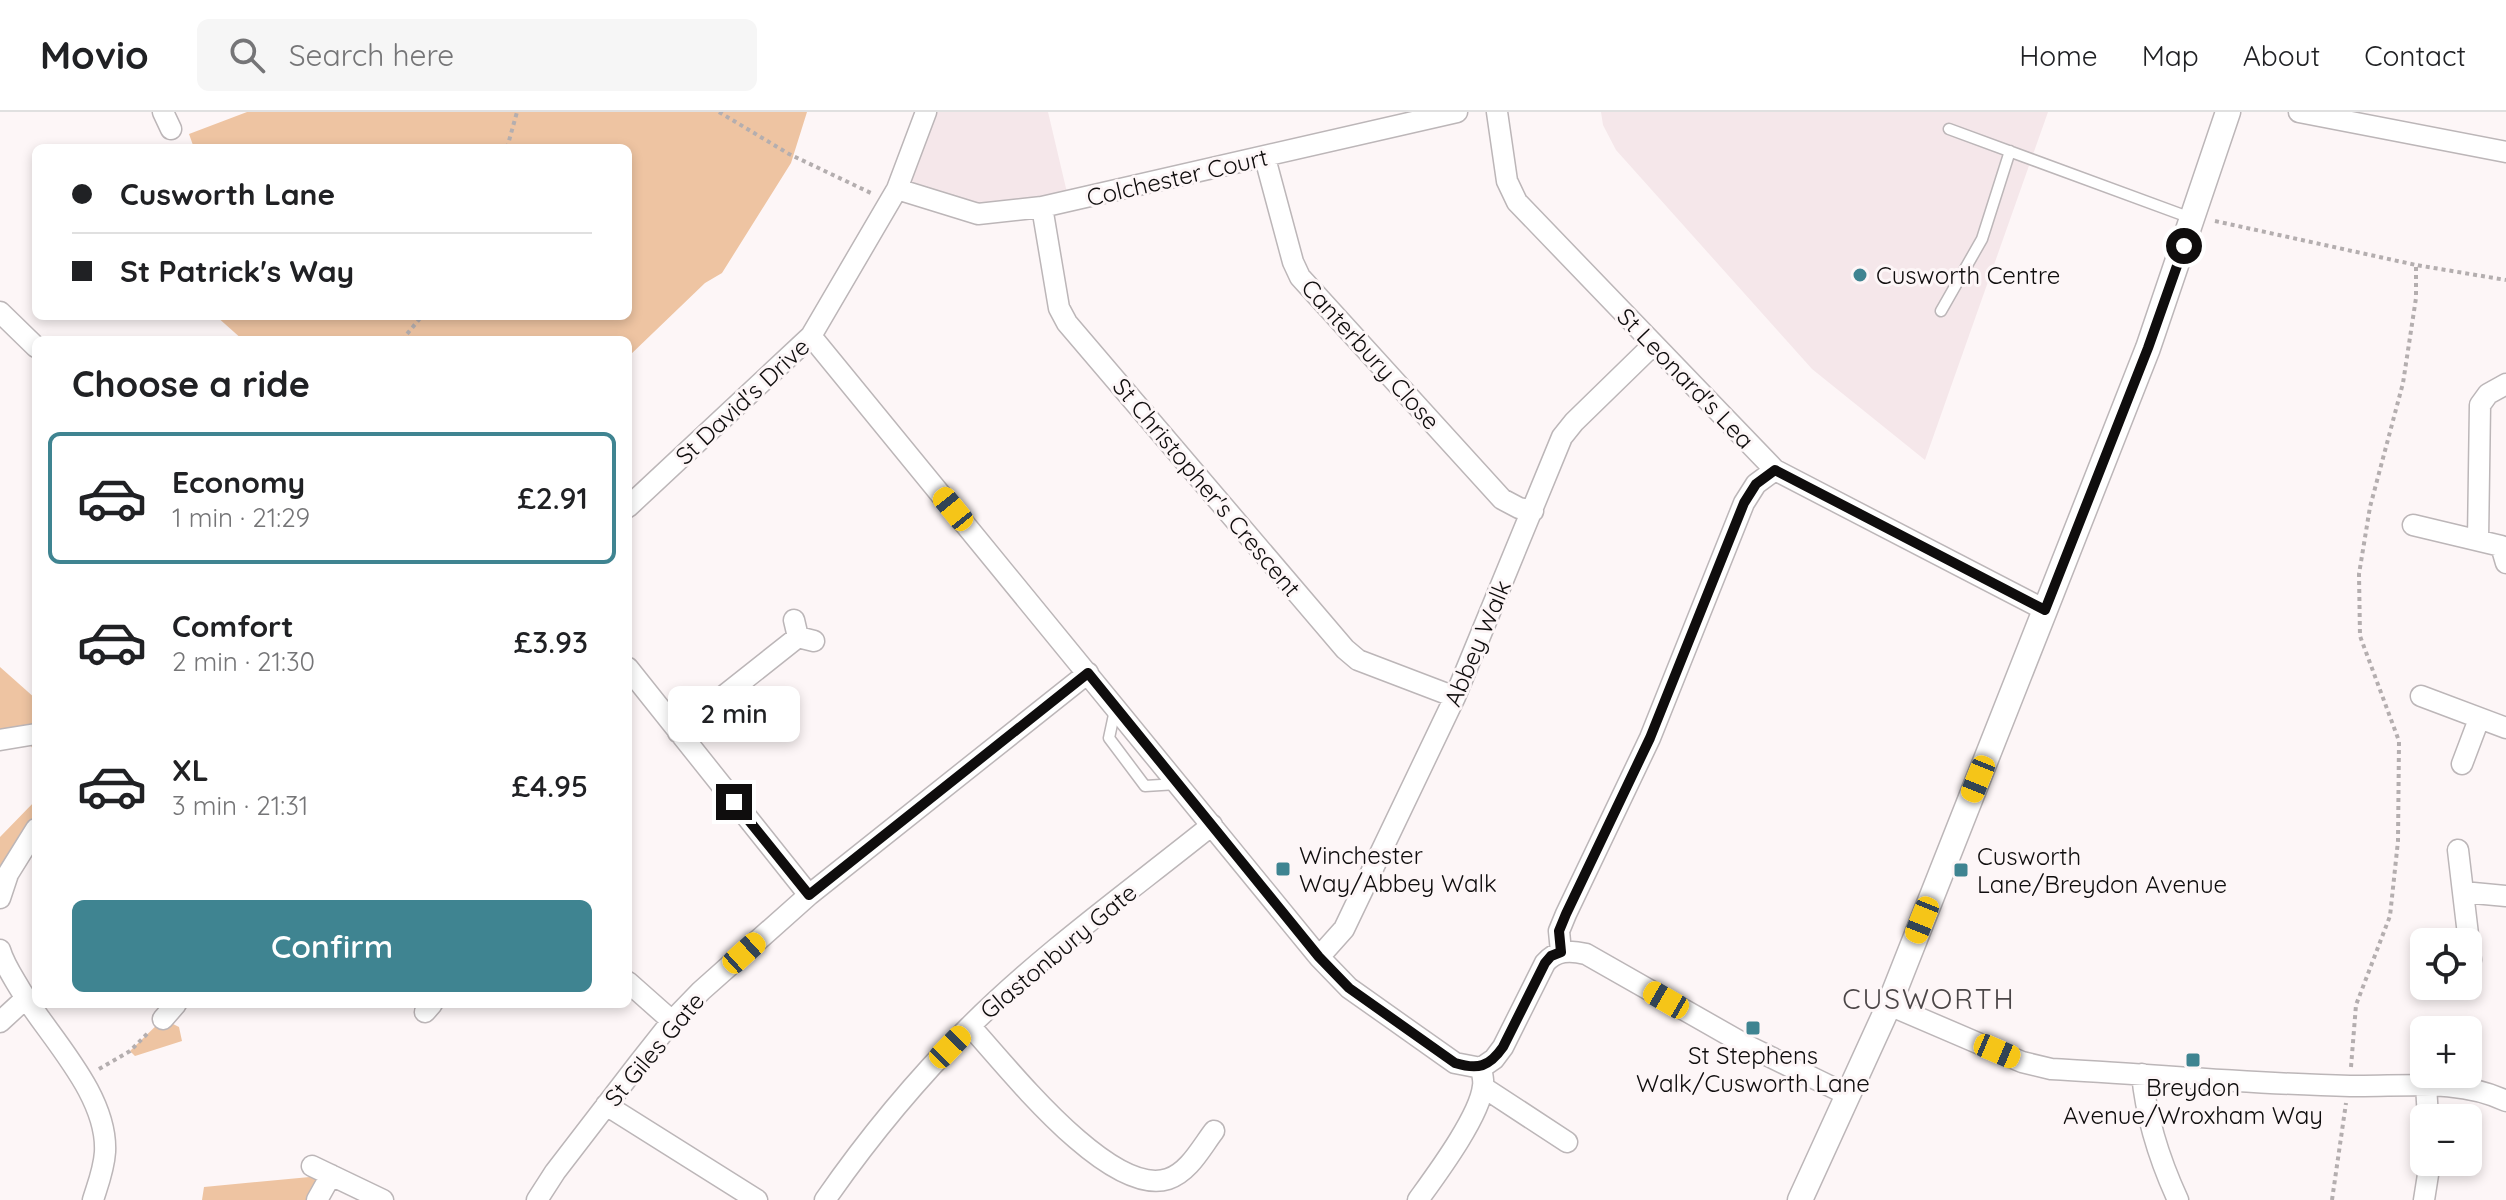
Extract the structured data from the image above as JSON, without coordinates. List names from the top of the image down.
{
  "streets": {
    "street": [
      "Colchester Court",
      "Canterbury Close",
      "St Leonard's Lea",
      "St David's Drive",
      "St Christopher's Crescent",
      "Abbey Walk",
      "Glastonbury Gate",
      "St Giles Gate"
    ]
  },
  "crossings": [
    ["Colchester Court", "Canterbury Close"],
    ["Colchester Court", "St David's Drive"],
    ["Colchester Court", "St Christopher's Crescent"],
    ["Canterbury Close", "Abbey Walk"],
    ["St Leonard's Lea", "Abbey Walk"],
    ["St Christopher's Crescent", "Abbey Walk"]
  ],
  "districts": ["CUSWORTH"],
  "places": {
    "other": ["Cusworth Centre"],
    "transit": [
      "Winchester Way/Abbey Walk",
      "Cusworth Lane/Breydon Avenue",
      "St Stephens Walk/Cusworth Lane",
      "Breydon Avenue/Wroxham Way"
    ]
  },
  "page": {
    "header": "Movio",
    "search": "Search here",
    "nav": [
      "Home",
      "Map",
      "About",
      "Contact"
    ],
    "banner": ["Cusworth Lane", "St Patrick's Way"],
    "heading": "Choose a ride",
    "list": [
      {
        "name": "Economy",
        "note": "1 min · 21:29",
        "value": "£2.91"
      },
      {
        "name": "Comfort",
        "note": "2 min · 21:30",
        "value": "£3.93"
      },
      {
        "name": "XL",
        "note": "3 min · 21:31",
        "value": "£4.95"
      }
    ],
    "bubble": "2 min",
    "buttons": "Confirm",
    "map_buttons": ["+", "−"]
  }
}
